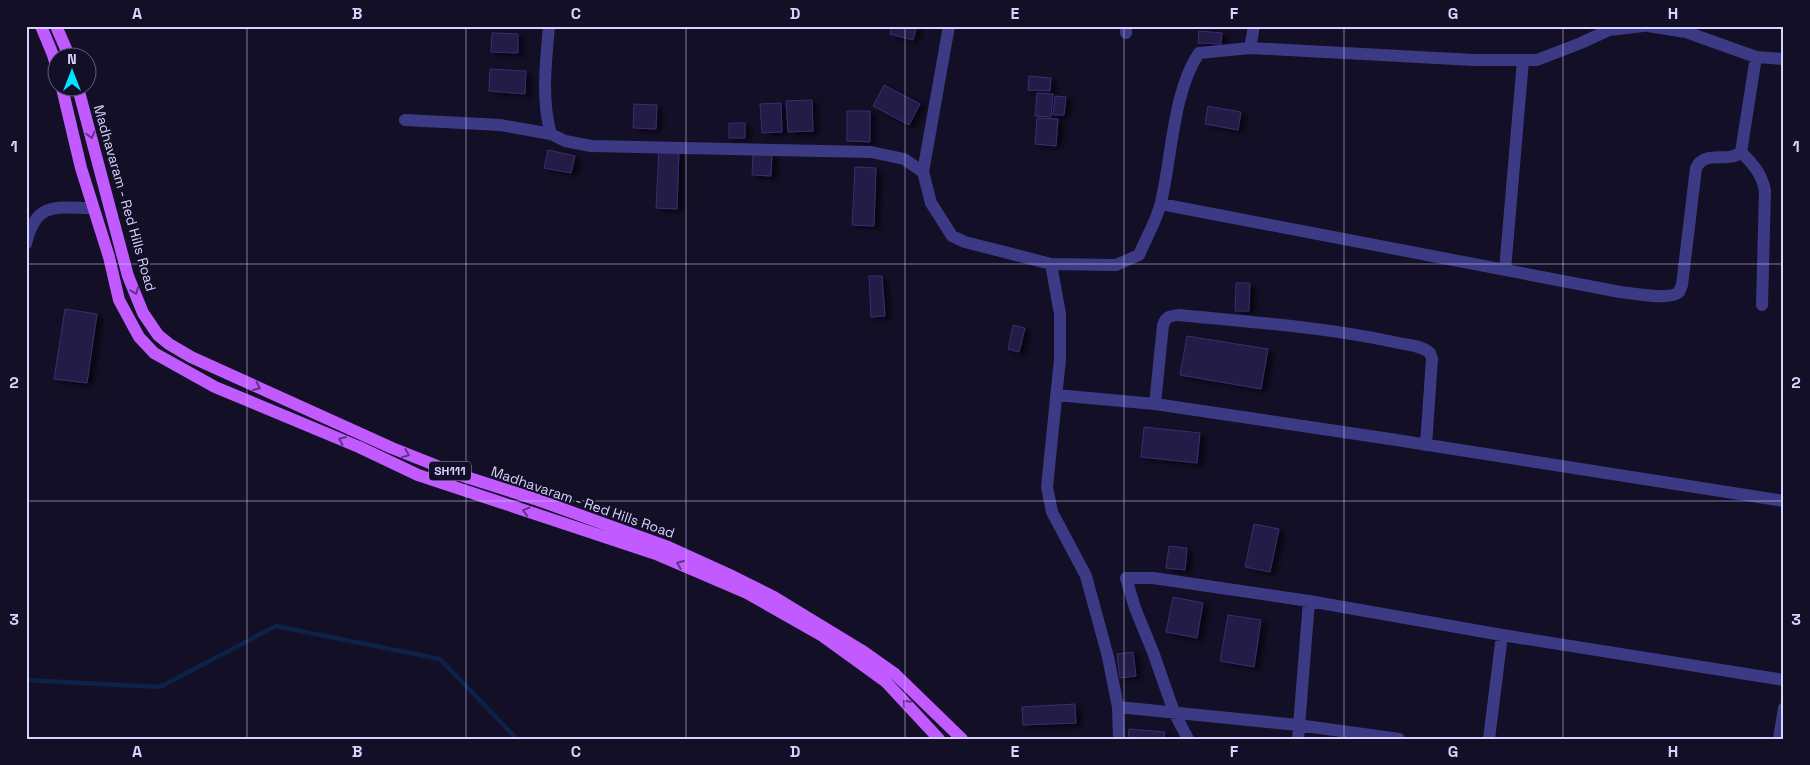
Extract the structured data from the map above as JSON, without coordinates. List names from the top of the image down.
{
  "streets": {
    "main road": ["Madhavaram - Red Hills Road", "SH111"]
  },
  "north": "top",
  "grid": {
    "columns": [
      "A",
      "B",
      "C",
      "D",
      "E",
      "F",
      "G",
      "H"
    ],
    "rows": ["1", "2", "3"]
  }
}
